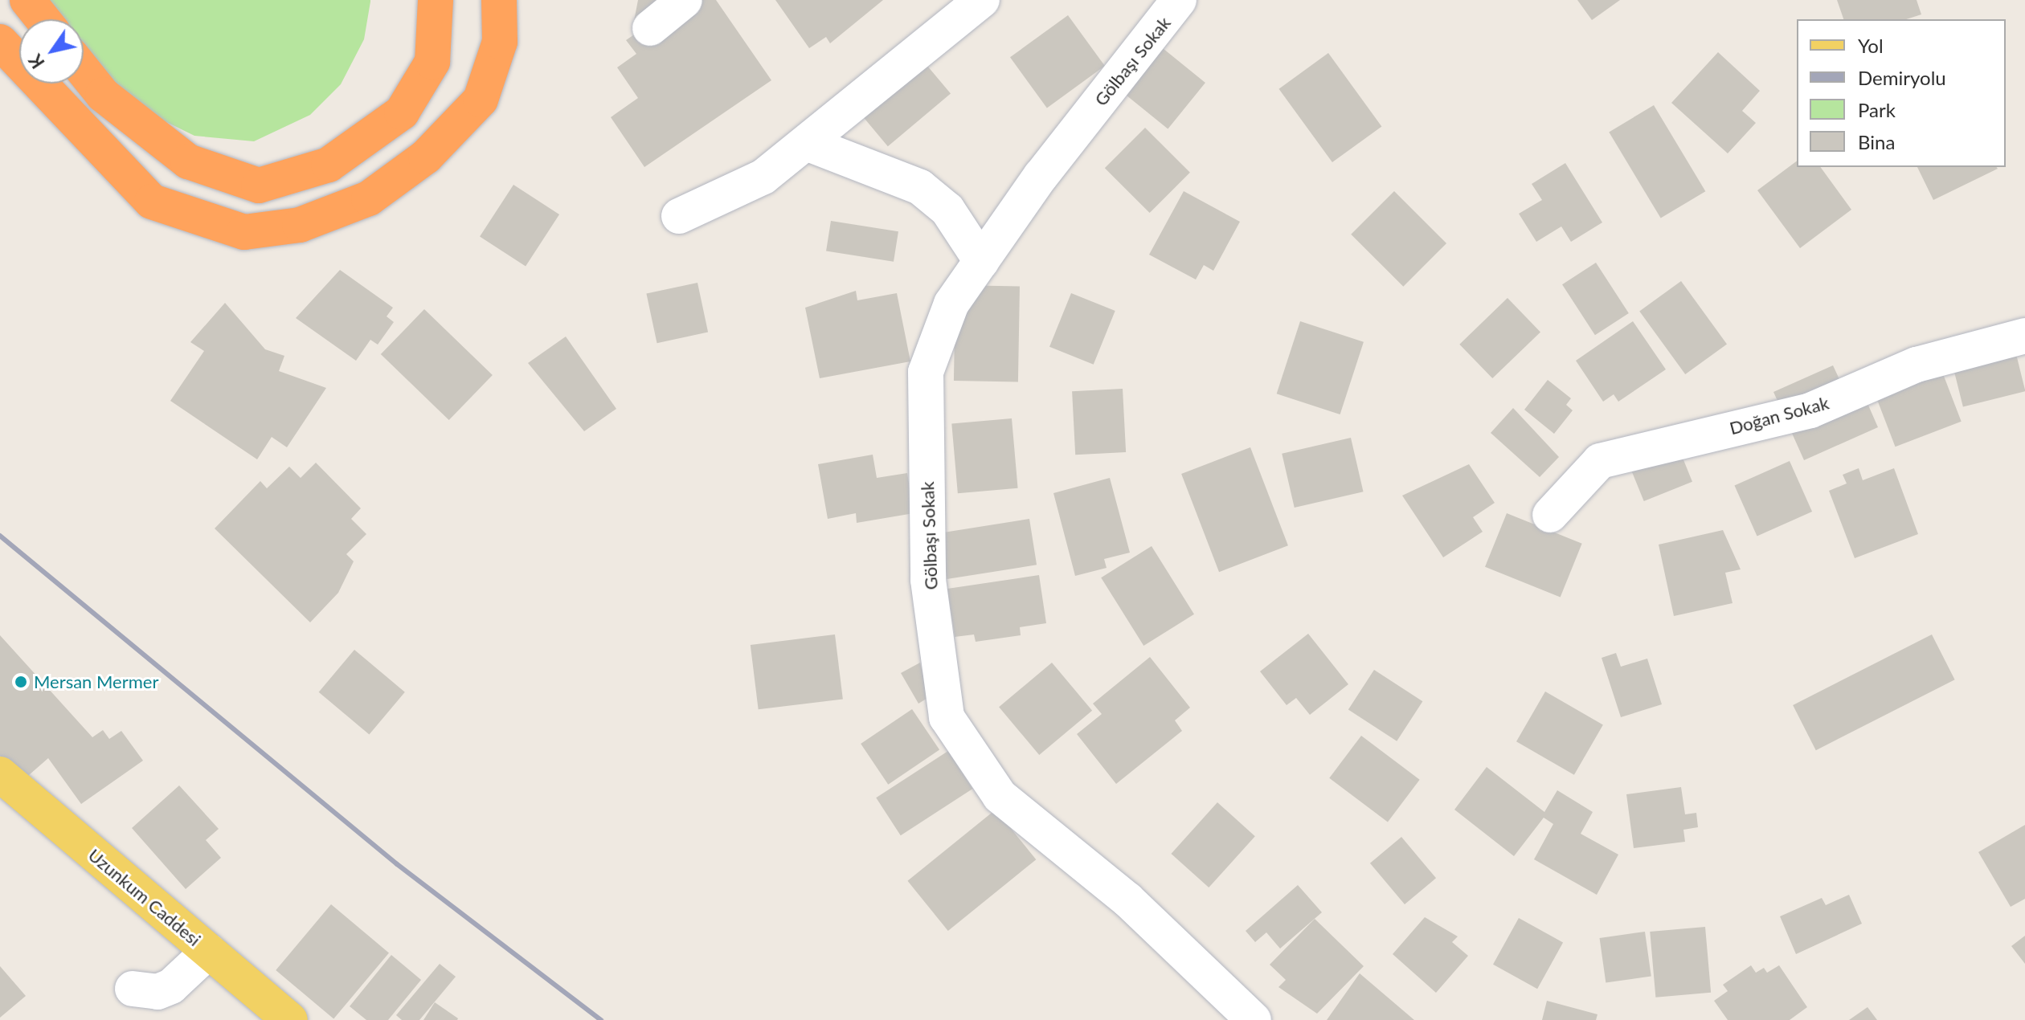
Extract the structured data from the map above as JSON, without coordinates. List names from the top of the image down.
{
  "streets": {
    "main road": ["Uzunkum Caddesi"],
    "street": ["Gölbaşı Sokak", "Doğan Sokak"]
  },
  "places": ["Mersan Mermer"],
  "legend": [
    "Yol",
    "Demiryolu",
    "Park",
    "Bina"
  ],
  "north": "bottom left"
}
